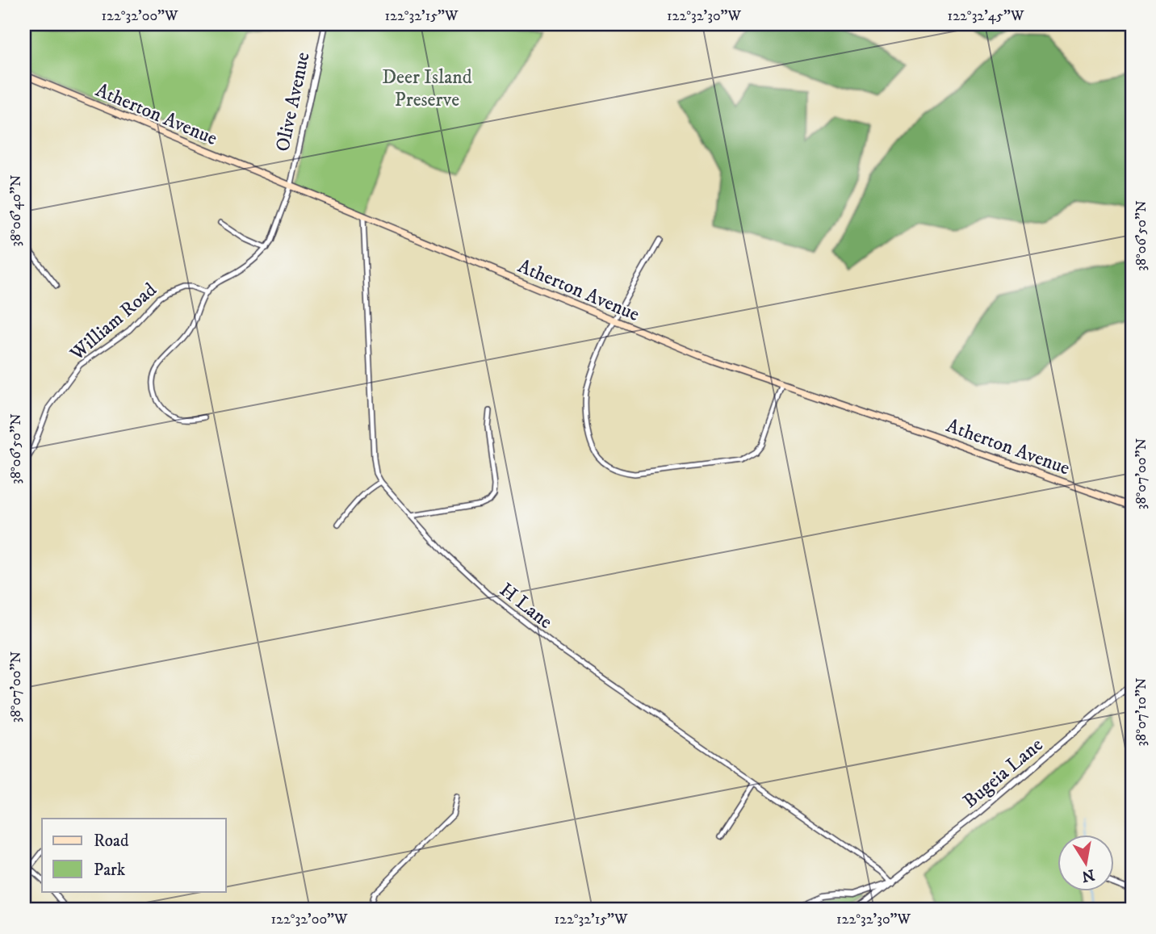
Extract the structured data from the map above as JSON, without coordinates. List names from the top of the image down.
{
  "streets": {
    "main road": ["Atherton Avenue"],
    "street": [
      "Olive Avenue",
      "William Road",
      "H Lane",
      "Bugeia Lane"
    ]
  },
  "crossings": [
    ["Olive Avenue", "Atherton Avenue"],
    ["Atherton Avenue", "H Lane"],
    ["H Lane", "Bugeia Lane"]
  ],
  "parks": ["Deer Island Preserve"],
  "legend": ["Road", "Park"],
  "north": "bottom",
  "coordinates": [
    "122°32'00\"W",
    "122°32'15\"W",
    "122°32'30\"W",
    "122°32'45\"W",
    "38°06'40\"N",
    "38°06'50\"N",
    "38°07'00\"N",
    "38°07'10\"N"
  ]
}
